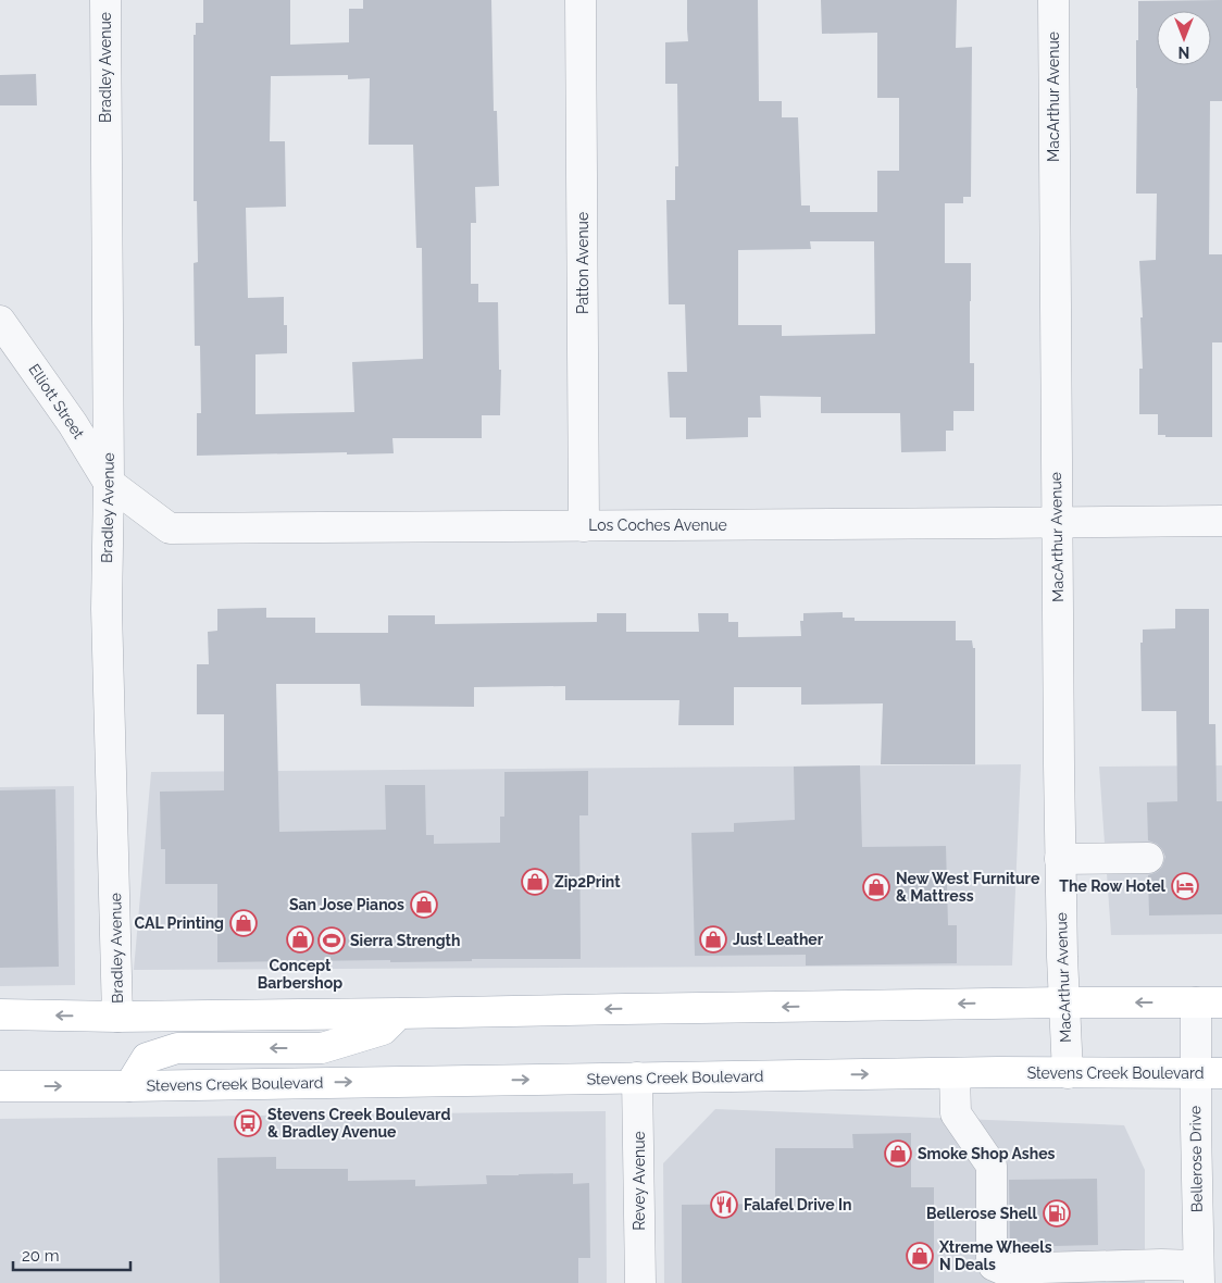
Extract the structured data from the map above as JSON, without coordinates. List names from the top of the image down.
{
  "streets": {
    "main road": ["Stevens Creek Boulevard"],
    "street": [
      "Bradley Avenue",
      "MacArthur Avenue",
      "Patton Avenue",
      "Elliott Street",
      "Los Coches Avenue",
      "Bellerose Drive",
      "Revey Avenue"
    ]
  },
  "crossings": [
    ["Bradley Avenue", "Elliott Street"],
    ["Bradley Avenue", "Los Coches Avenue"],
    ["MacArthur Avenue", "Los Coches Avenue"],
    ["MacArthur Avenue", "Stevens Creek Boulevard"],
    ["Patton Avenue", "Los Coches Avenue"],
    ["Elliott Street", "Los Coches Avenue"],
    ["Stevens Creek Boulevard", "Bellerose Drive"],
    ["Stevens Creek Boulevard", "Revey Avenue"]
  ],
  "places": {
    "shop": [
      "Zip2Print",
      "New West Furniture & Mattress",
      "San Jose Pianos",
      "CAL Printing",
      "Concept Barbershop",
      "Just Leather",
      "Smoke Shop Ashes",
      "Xtreme Wheels N Deals"
    ],
    "hotel": ["The Row Hotel"],
    "sports": ["Sierra Strength"],
    "bus stop": ["Stevens Creek Boulevard & Bradley Avenue"],
    "restaurant": ["Falafel Drive In"],
    "fuel station": ["Bellerose Shell"]
  },
  "scale_bar": "20 m",
  "north": "bottom"
}
